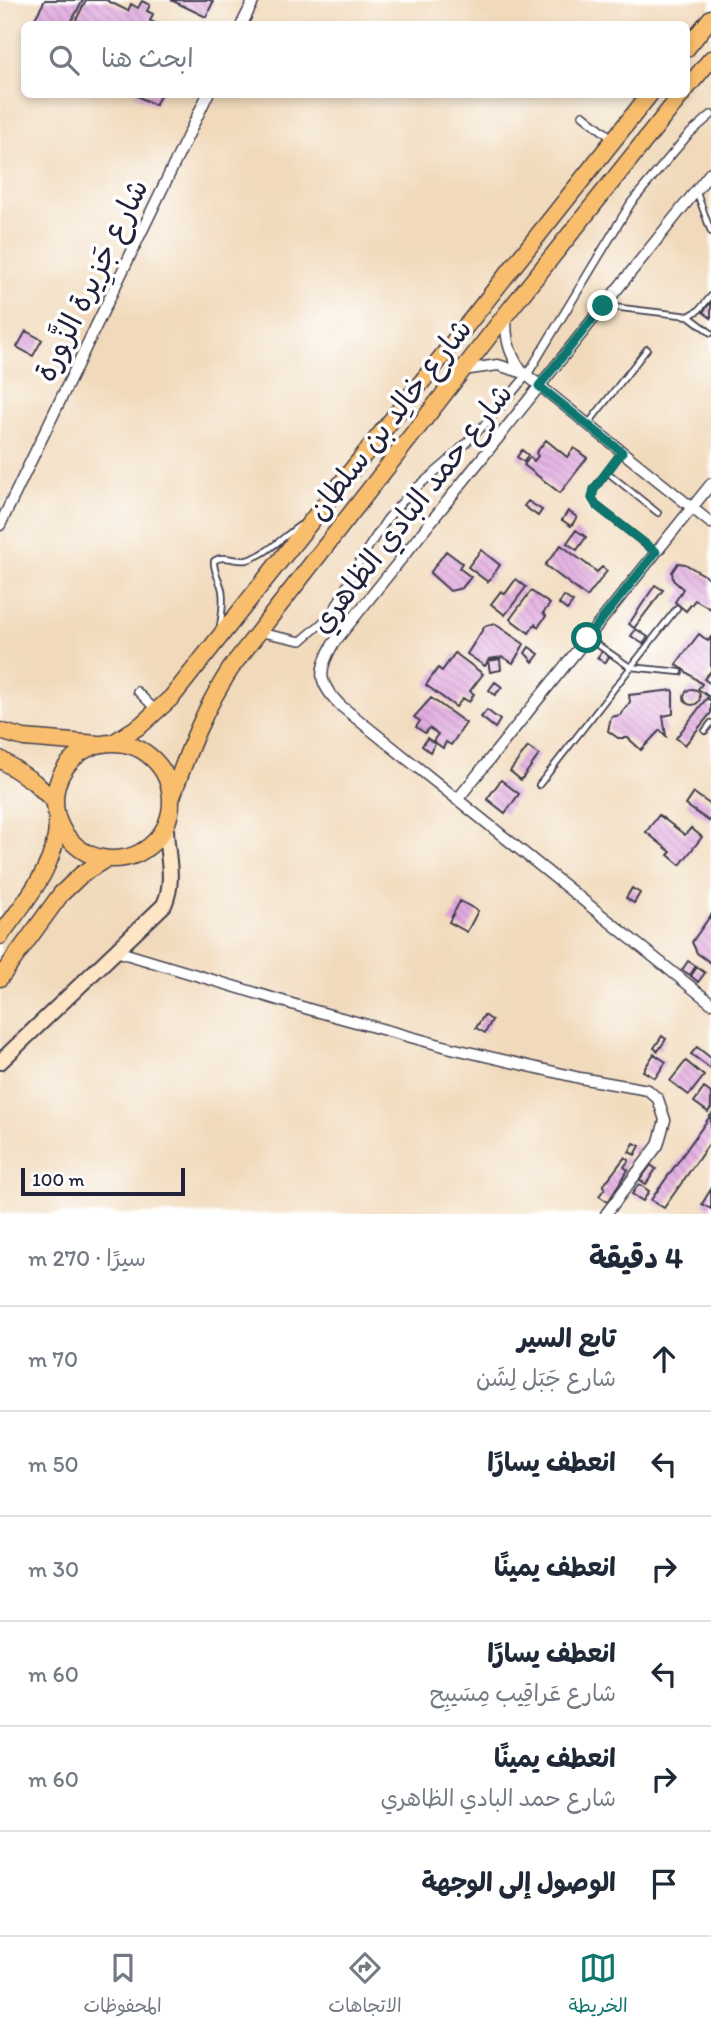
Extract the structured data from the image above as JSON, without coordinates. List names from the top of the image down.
{
  "streets": {
    "main road": ["شارع خالِد بن سلطان"],
    "street": ["شارع جَزِيرة الزَّورة", "شارع حمد البادي الظاهري"]
  },
  "scale_bar": "100 m",
  "page": {
    "search": "ابحث هنا",
    "scale": "100 m",
    "heading": ["4 دقيقة", "سيرًا · 270 m"],
    "list": [
      ["تابع السير", "شارع جَبَل لِشَن", "70 m"],
      ["انعطف يسارًا", "50 m"],
      ["انعطف يمينًا", "30 m"],
      ["انعطف يسارًا", "شارع عَراقِيب مِسَيبِح", "60 m"],
      ["انعطف يمينًا", "شارع حمد البادي الظاهري", "60 m"],
      "الوصول إلى الوجهة"
    ],
    "nav": ["الخريطة", "الاتجاهات", "المحفوظات"]
  }
}
